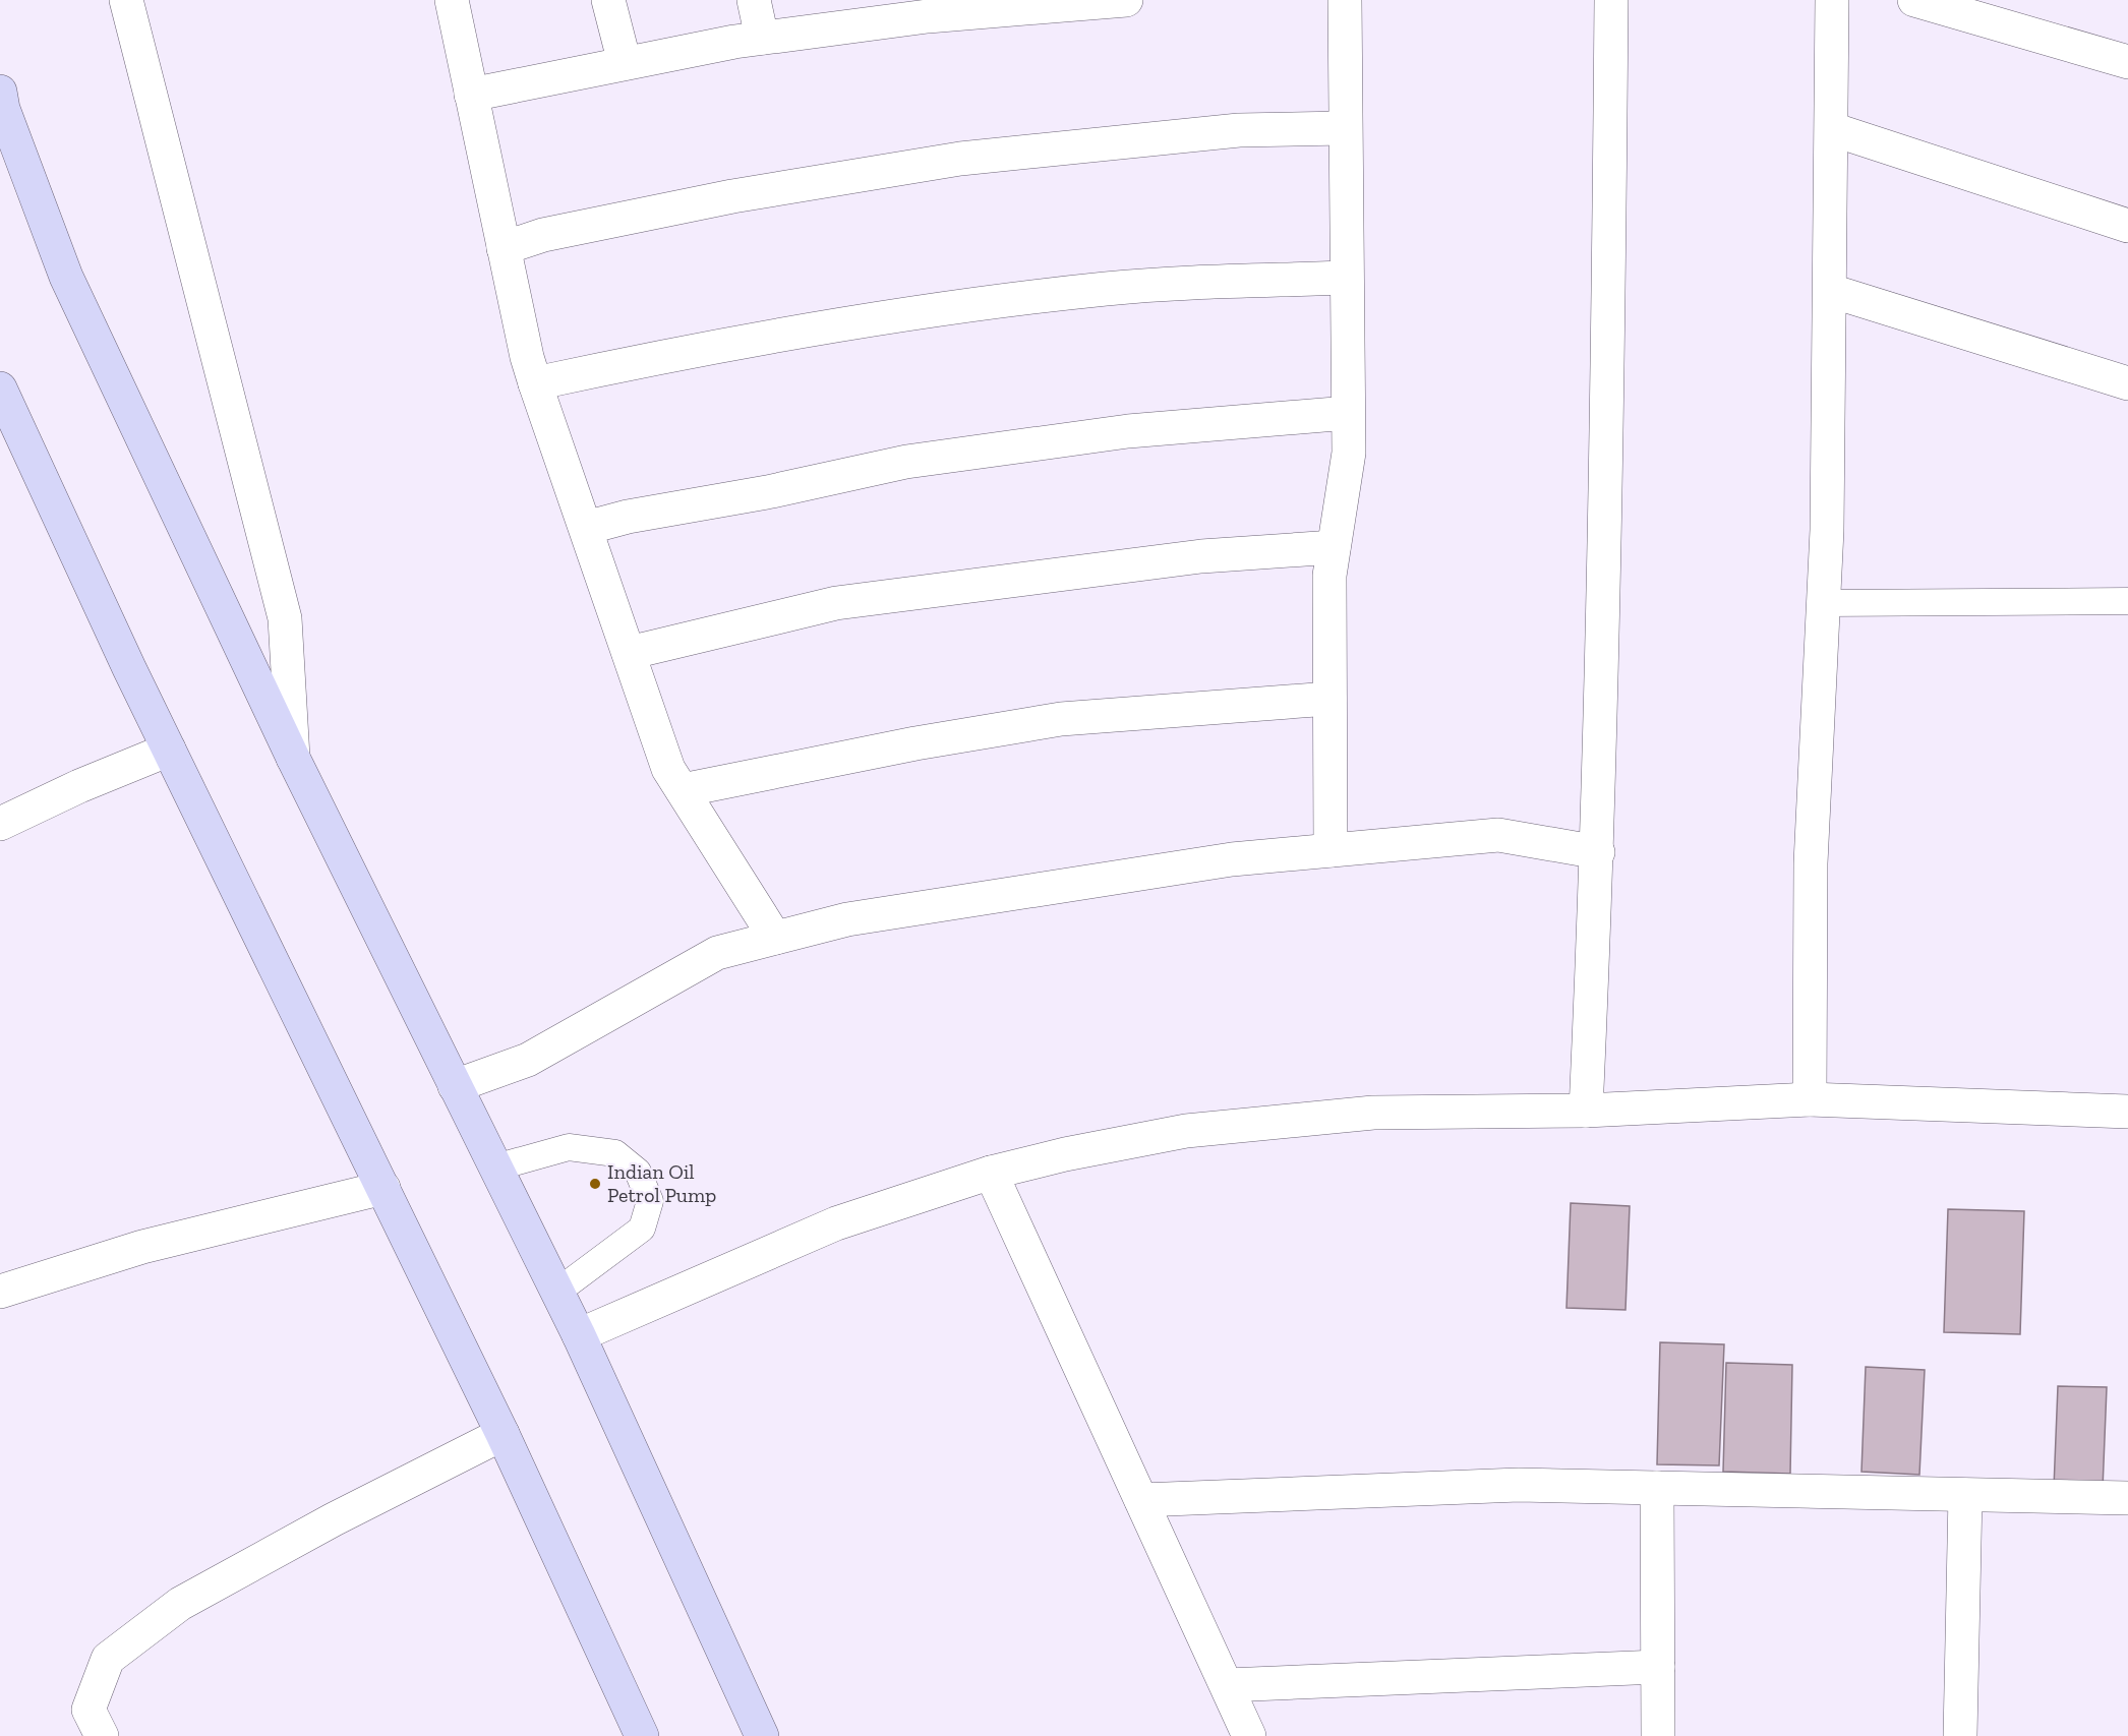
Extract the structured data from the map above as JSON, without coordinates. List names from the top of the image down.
{
  "places": ["Indian Oil Petrol Pump"]
}
